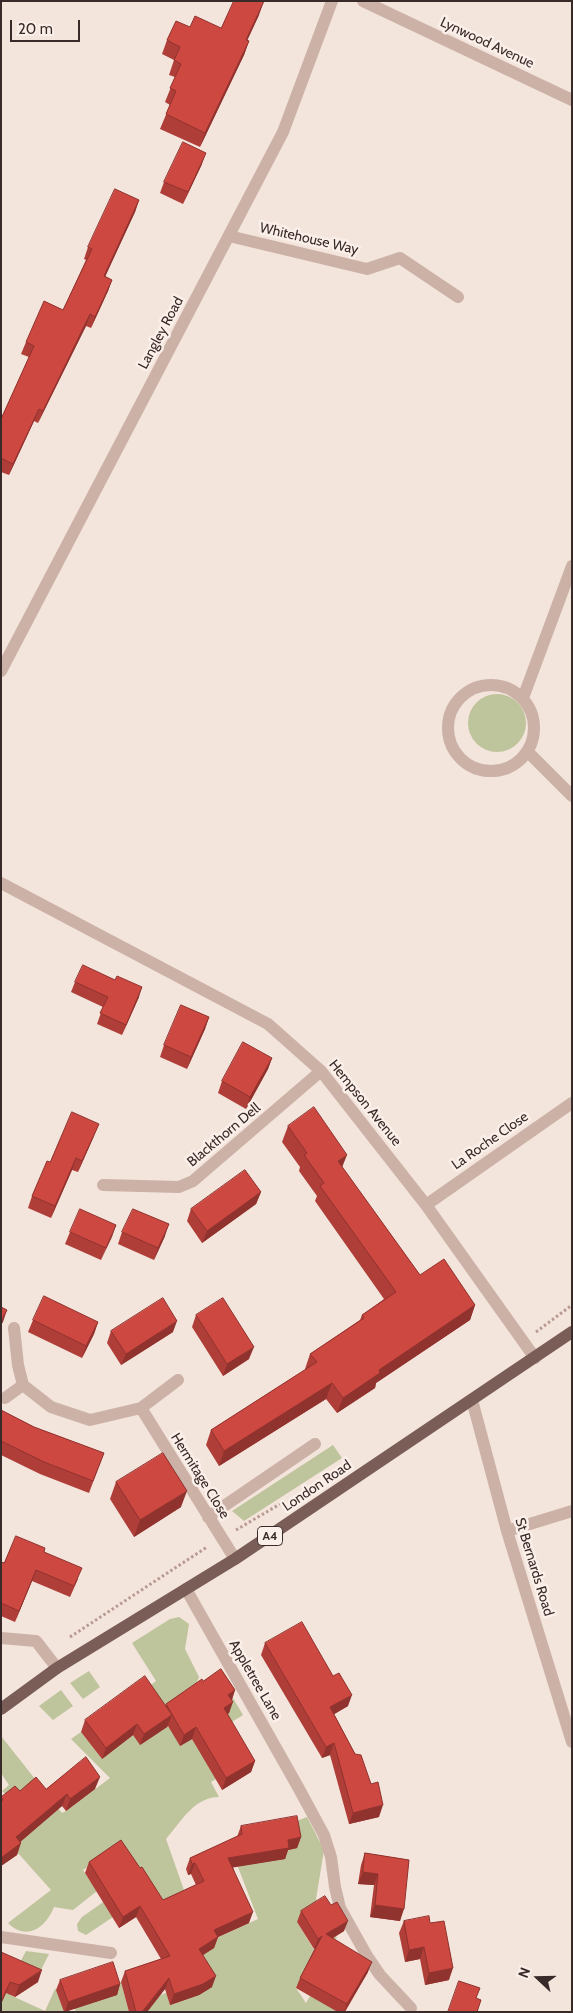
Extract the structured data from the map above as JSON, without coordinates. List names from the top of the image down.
{
  "streets": {
    "main road": ["London Road", "A4"],
    "street": [
      "Lynwood Avenue",
      "Whitehouse Way",
      "Langley Road",
      "Hempson Avenue",
      "Blackthorn Dell",
      "La Roche Close",
      "Hermitage Close",
      "St Bernards Road",
      "Appletree Lane"
    ]
  },
  "crossings": [
    ["Whitehouse Way", "Langley Road"],
    ["Hempson Avenue", "Blackthorn Dell"],
    ["Hempson Avenue", "La Roche Close"],
    ["Hempson Avenue", "London Road"],
    ["Hermitage Close", "London Road"],
    ["London Road", "St Bernards Road"],
    ["London Road", "Appletree Lane"]
  ],
  "scale_bar": "20 m",
  "north": "left"
}
